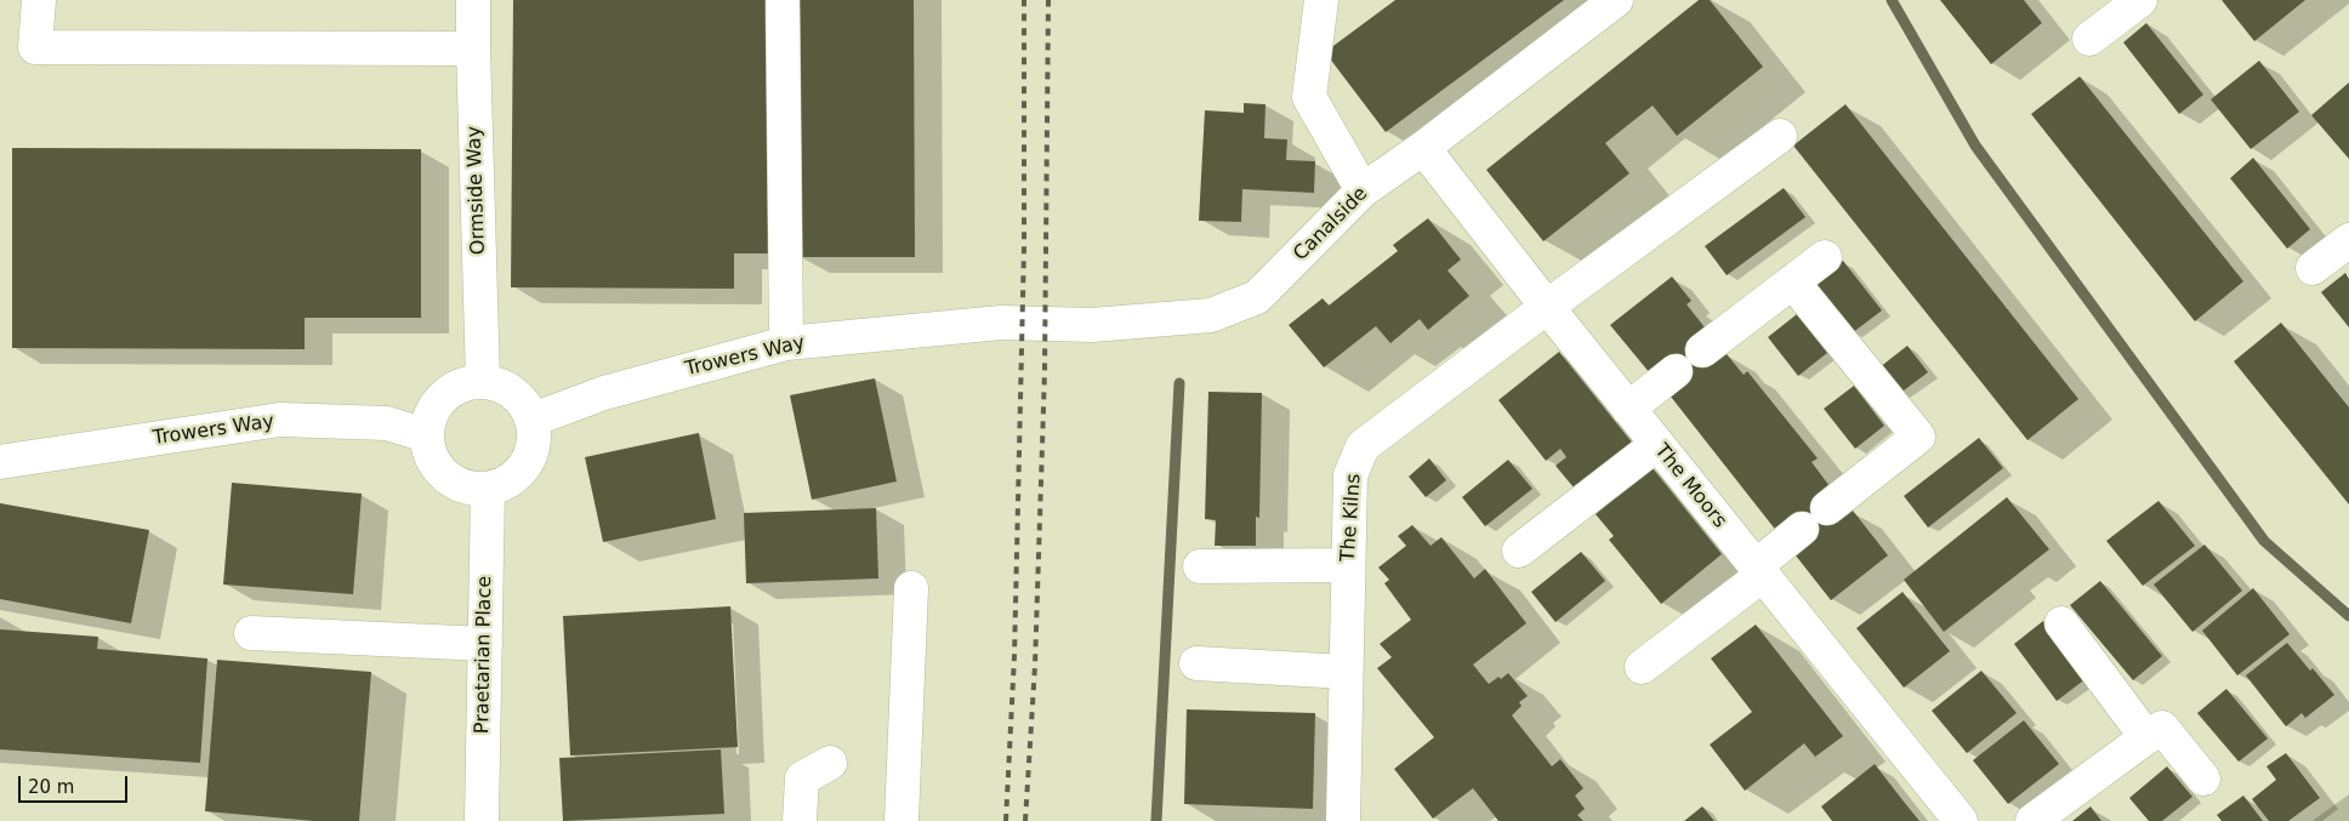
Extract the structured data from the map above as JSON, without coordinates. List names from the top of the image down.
{
  "streets": {
    "street": [
      "Ormside Way",
      "Canalside",
      "Trowers Way",
      "The Moors",
      "The Kilns",
      "Praetarian Place"
    ]
  },
  "crossings": [
    ["Ormside Way", "Trowers Way"],
    ["Ormside Way", "Praetarian Place"],
    ["Canalside", "Trowers Way"],
    ["Canalside", "The Moors"],
    ["Trowers Way", "Praetarian Place"],
    ["The Moors", "The Kilns"]
  ],
  "scale_bar": "20 m"
}
